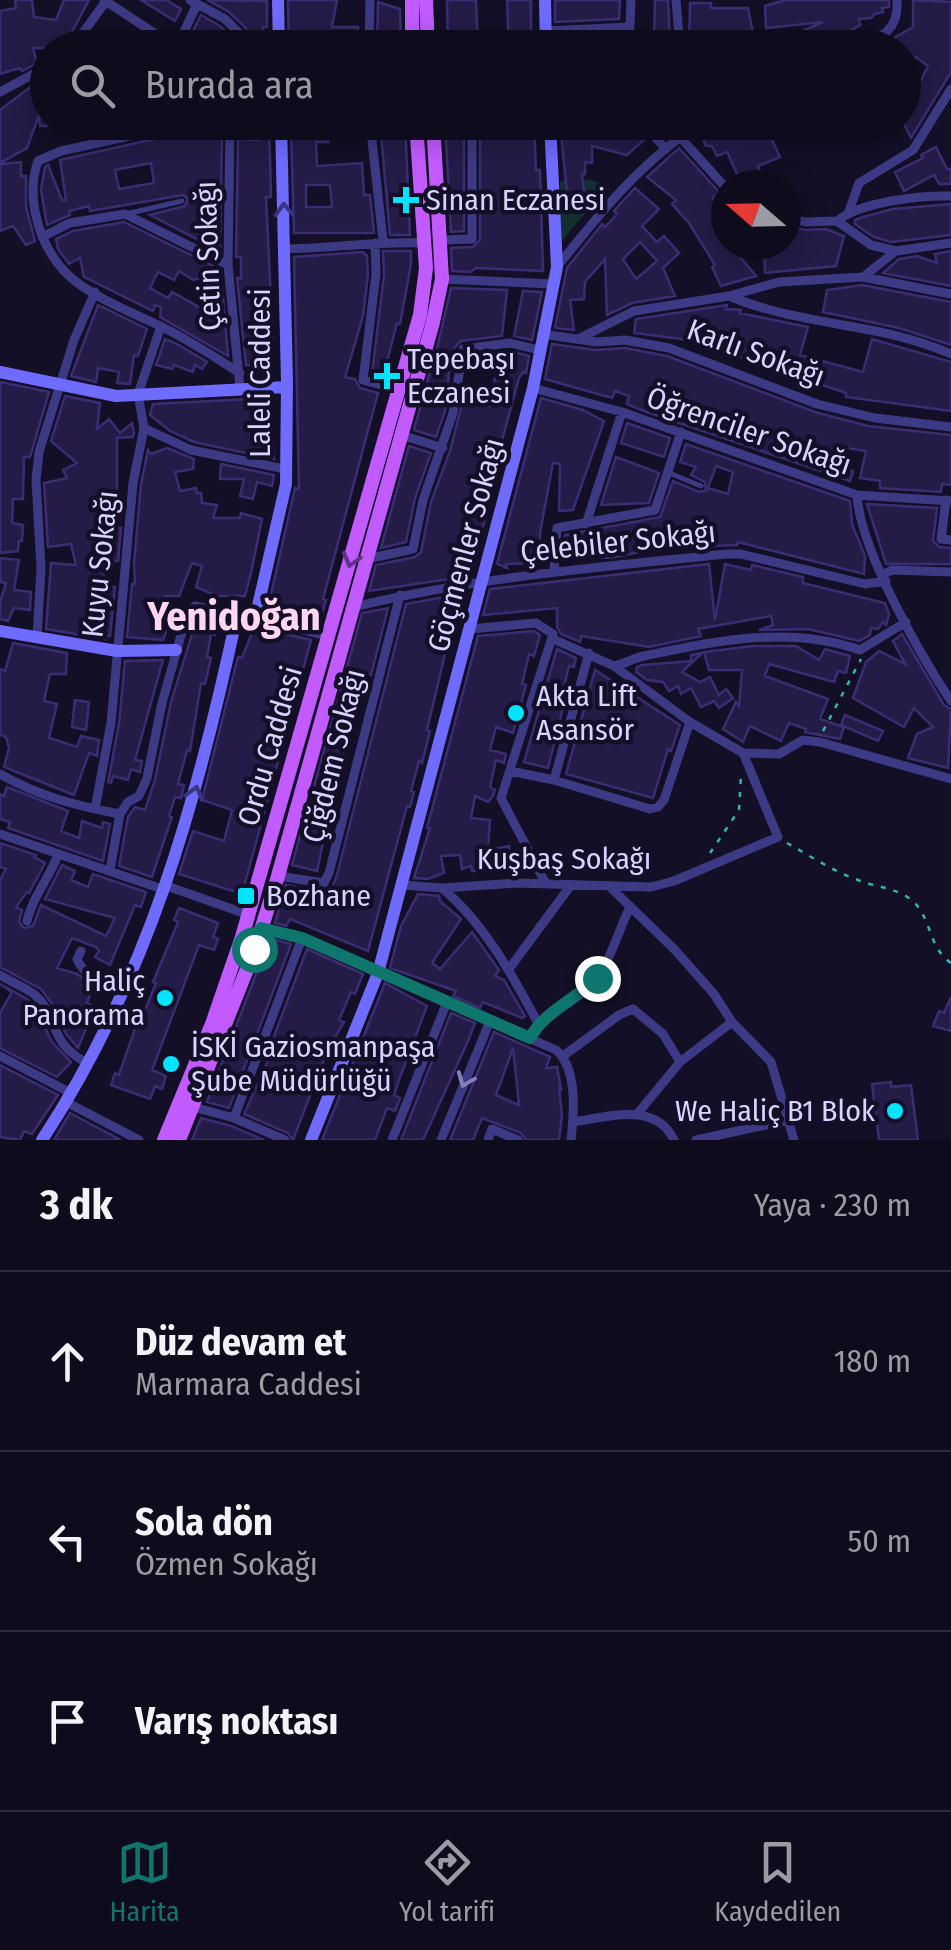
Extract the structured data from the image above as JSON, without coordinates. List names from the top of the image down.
{
  "streets": {
    "main road": ["Ordu Caddesi"],
    "street": [
      "Çetin Sokağı",
      "Karlı Sokağı",
      "Laleli Caddesi",
      "Öğrenciler Sokağı",
      "Çelebiler Sokağı",
      "Göçmenler Sokağı",
      "Kuyu Sokağı",
      "Çiğdem Sokağı",
      "Kuşbaş Sokağı"
    ]
  },
  "crossings": [
    ["Karlı Sokağı", "Göçmenler Sokağı"],
    ["Öğrenciler Sokağı", "Göçmenler Sokağı"],
    ["Çelebiler Sokağı", "Göçmenler Sokağı"],
    ["Çelebiler Sokağı", "Ordu Caddesi"],
    ["Çelebiler Sokağı", "Çiğdem Sokağı"],
    ["Göçmenler Sokağı", "Kuşbaş Sokağı"],
    ["Ordu Caddesi", "Çiğdem Sokağı"]
  ],
  "districts": ["Yenidoğan"],
  "places": {
    "health": ["Sinan Eczanesi", "Tepebaşı Eczanesi"],
    "other": [
      "Akta Lift Asansör",
      "Haliç Panorama",
      "İSKİ Gaziosmanpaşa Şube Müdürlüğü",
      "We Haliç B1 Blok"
    ],
    "transit": ["Bozhane"]
  },
  "north": "left",
  "page": {
    "search": "Burada ara",
    "heading": ["3 dk", "Yaya · 230 m"],
    "list": [
      ["Düz devam et", "Marmara Caddesi", "180 m"],
      ["Sola dön", "Özmen Sokağı", "50 m"],
      "Varış noktası"
    ],
    "nav": ["Harita", "Yol tarifi", "Kaydedilen"]
  }
}
